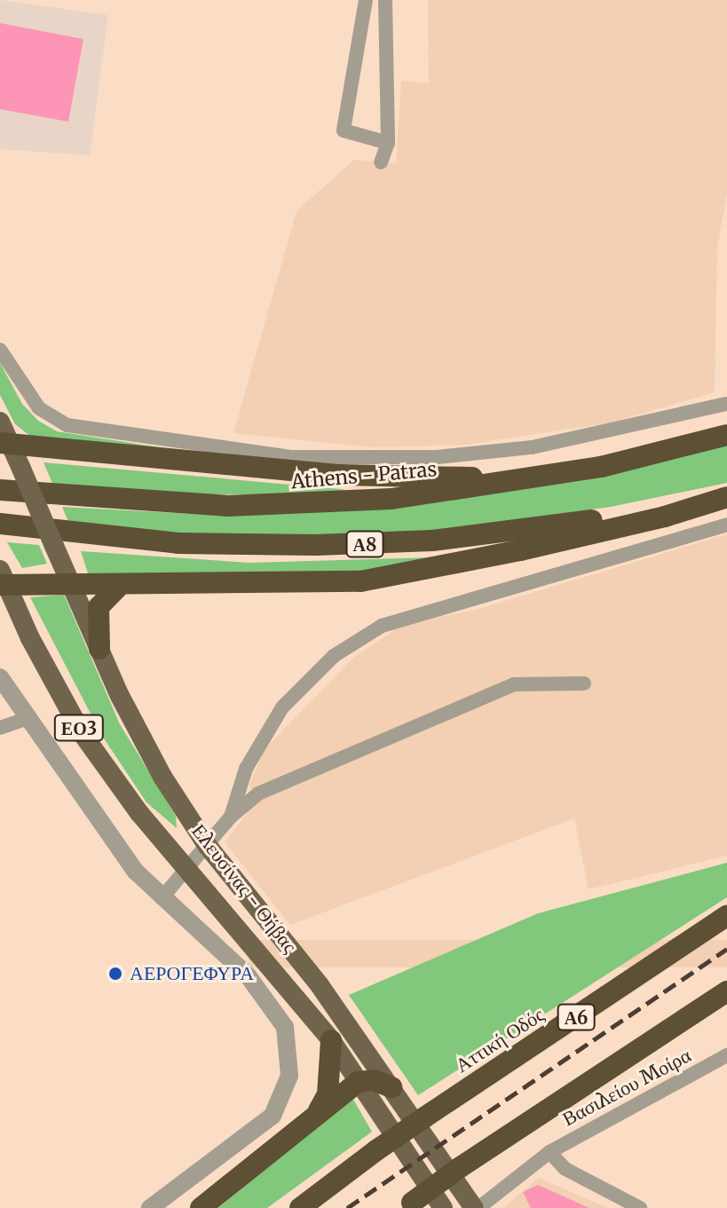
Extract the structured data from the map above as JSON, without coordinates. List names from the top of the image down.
{
  "streets": {
    "highway": [
      "Athens - Patras",
      "Α8",
      "Α6",
      "Αττική Οδός"
    ],
    "main road": ["ΕΟ3", "Ελευσίνας - Θήβας"],
    "street": ["Βασιλείου Μοίρα"]
  },
  "crossings": [
    ["ΕΟ3", "Ελευσίνας - Θήβας"],
    ["Ελευσίνας - Θήβας", "Βασιλείου Μοίρα"]
  ],
  "places": ["ΑΕΡΟΓΕΦΥΡΑ"]
}
